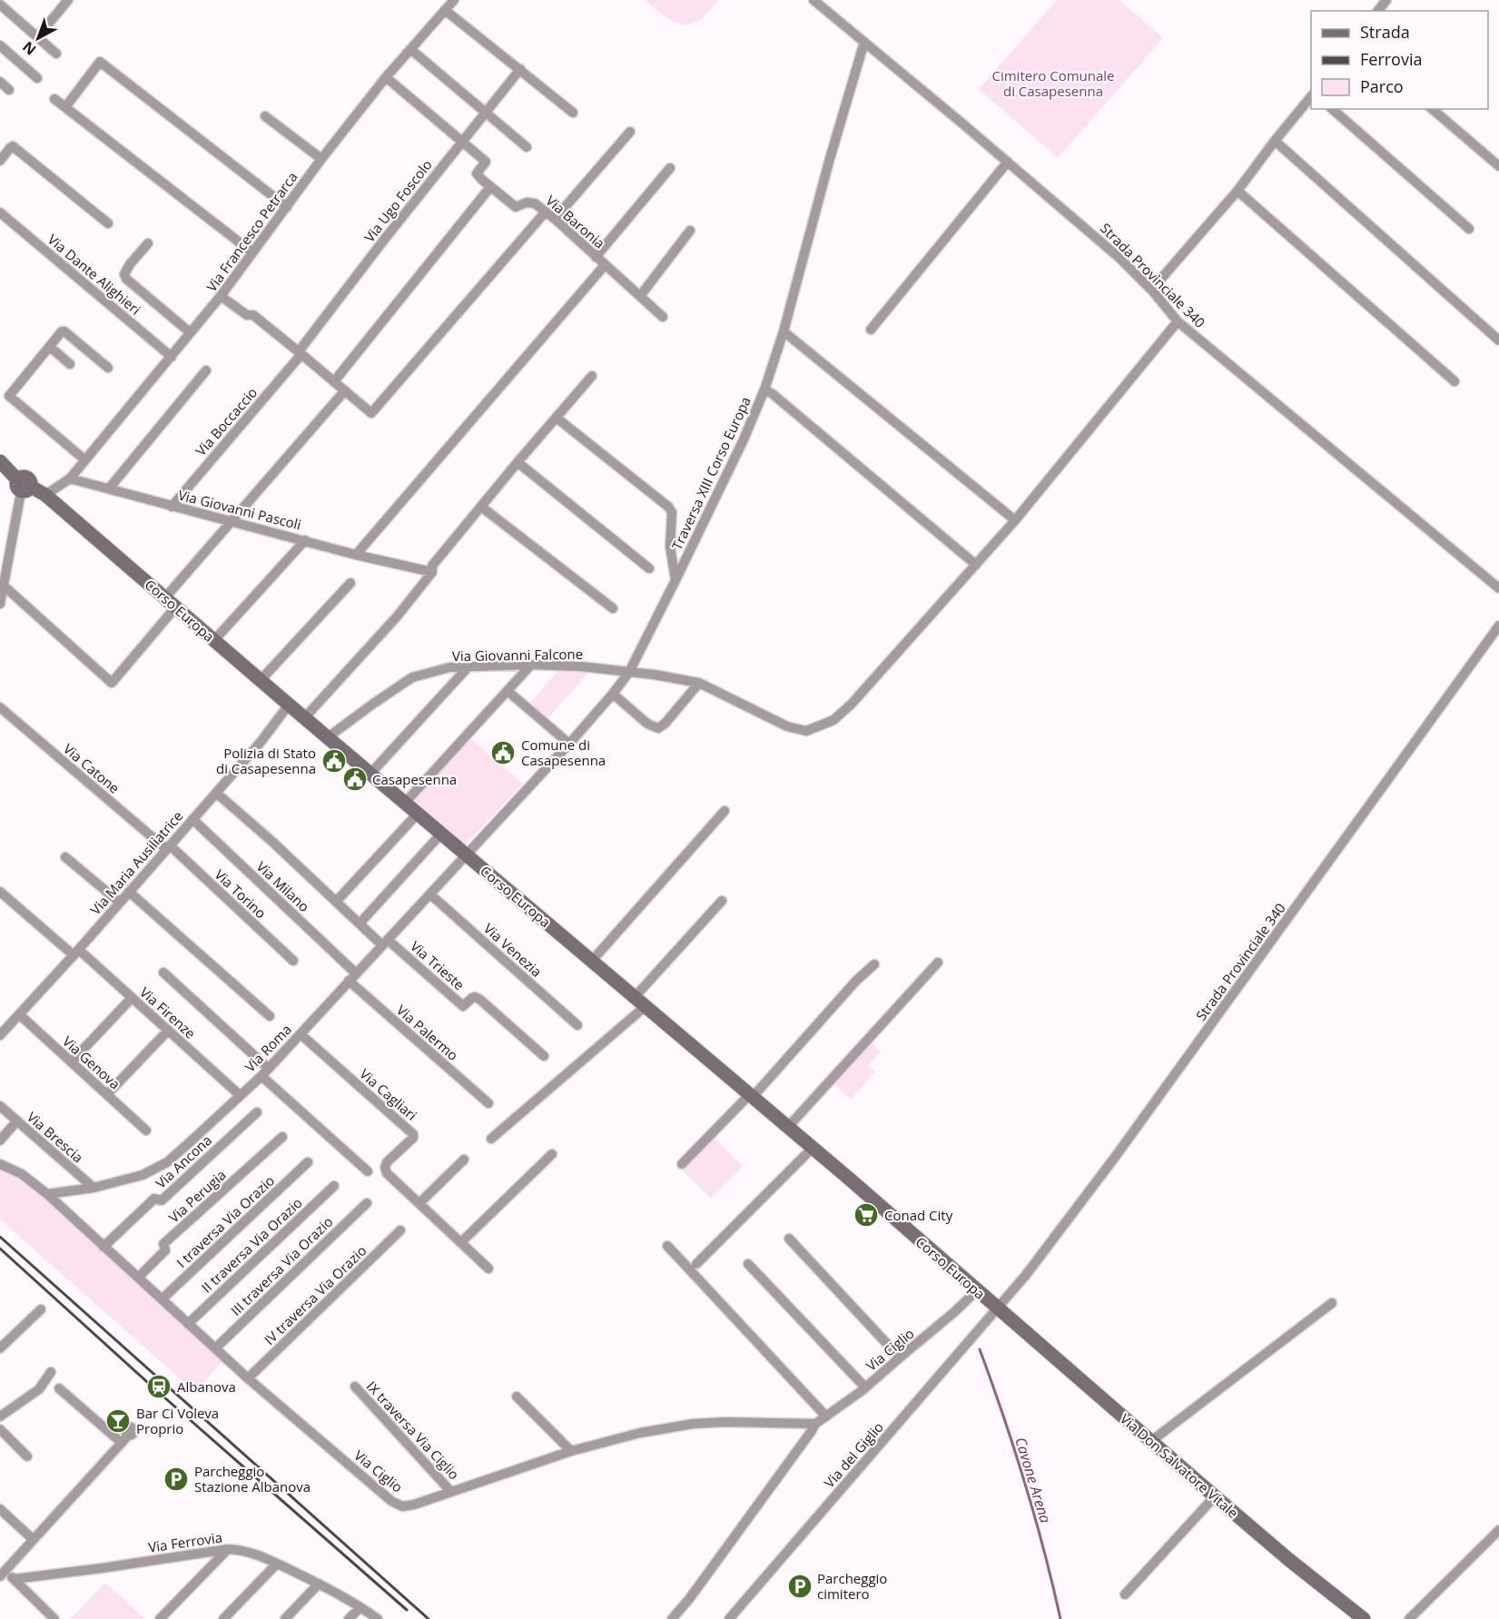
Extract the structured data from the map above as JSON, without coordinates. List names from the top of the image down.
{
  "streets": {
    "street": [
      "Via Ugo Foscolo",
      "Via Baronia",
      "Via Francesco Petrarca",
      "Via Dante Alighieri",
      "Strada Provinciale 340",
      "Via Boccaccio",
      "Traversa XIII Corso Europa",
      "Via Giovanni Pascoli",
      "Corso Europa",
      "Via Giovanni Falcone",
      "Via Catone",
      "Via Maria Ausiliatrice",
      "Via Milano",
      "Via Torino",
      "Via Venezia",
      "Via Trieste",
      "Via Firenze",
      "Via Palermo",
      "Via Roma",
      "Via Genova",
      "Via Cagliari",
      "Via Brescia",
      "Via Ancona",
      "Via Perugia",
      "I traversa Via Orazio",
      "II traversa Via Orazio",
      "III traversa Via Orazio",
      "IV traversa Via Orazio",
      "Via Ciglio",
      "IX traversa Via Ciglio",
      "Via del Giglio",
      "Via Don Salvatore Vitale",
      "Via Ferrovia"
    ]
  },
  "crossings": [
    ["Via Ugo Foscolo", "Via Baronia"],
    ["Via Ugo Foscolo", "Via Boccaccio"],
    ["Via Baronia", "Via Francesco Petrarca"],
    ["Via Francesco Petrarca", "Via Dante Alighieri"],
    ["Via Francesco Petrarca", "Via Giovanni Pascoli"],
    ["Strada Provinciale 340", "Traversa XIII Corso Europa"],
    ["Strada Provinciale 340", "Corso Europa"],
    ["Strada Provinciale 340", "Via Giovanni Falcone"],
    ["Strada Provinciale 340", "Via del Giglio"],
    ["Strada Provinciale 340", "Via Don Salvatore Vitale"],
    ["Via Boccaccio", "Via Giovanni Pascoli"],
    ["Traversa XIII Corso Europa", "Corso Europa"],
    ["Traversa XIII Corso Europa", "Via Giovanni Falcone"],
    ["Traversa XIII Corso Europa", "Via Roma"],
    ["Corso Europa", "Via Giovanni Falcone"],
    ["Corso Europa", "Via Maria Ausiliatrice"],
    ["Corso Europa", "Via Roma"],
    ["Corso Europa", "Via Ciglio"],
    ["Corso Europa", "Via del Giglio"],
    ["Corso Europa", "Via Don Salvatore Vitale"],
    ["Via Catone", "Via Maria Ausiliatrice"],
    ["Via Catone", "Via Torino"],
    ["Via Maria Ausiliatrice", "Via Milano"],
    ["Via Maria Ausiliatrice", "Via Torino"],
    ["Via Maria Ausiliatrice", "Via Firenze"],
    ["Via Maria Ausiliatrice", "Via Genova"],
    ["Via Milano", "Via Palermo"],
    ["Via Milano", "Via Roma"],
    ["Via Venezia", "Via Roma"],
    ["Via Trieste", "Via Roma"],
    ["Via Firenze", "Via Roma"],
    ["Via Palermo", "Via Roma"],
    ["Via Roma", "Via Cagliari"],
    ["Via Roma", "Via Brescia"],
    ["Via Roma", "Via Ciglio"],
    ["Via Ancona", "Via Ciglio"],
    ["Via Perugia", "Via Ciglio"],
    ["I traversa Via Orazio", "Via Ciglio"],
    ["II traversa Via Orazio", "Via Ciglio"],
    ["III traversa Via Orazio", "Via Ciglio"],
    ["IV traversa Via Orazio", "Via Ciglio"],
    ["Via Ciglio", "IX traversa Via Ciglio"],
    ["Via del Giglio", "Via Don Salvatore Vitale"]
  ],
  "water": ["Cavone Arena"],
  "parks": ["Cimitero Comunale di Casapesenna"],
  "places": {
    "public building": ["Comune di Casapesenna", "Polizia di Stato di Casapesenna", "Casapesenna"],
    "supermarket": ["Conad City"],
    "station": ["Albanova"],
    "bar": ["Bar Ci Voleva Proprio"],
    "parking": ["Parcheggio Stazione Albanova", "Parcheggio cimitero"]
  },
  "legend": ["Strada", "Ferrovia", "Parco"],
  "north": "bottom left"
}
